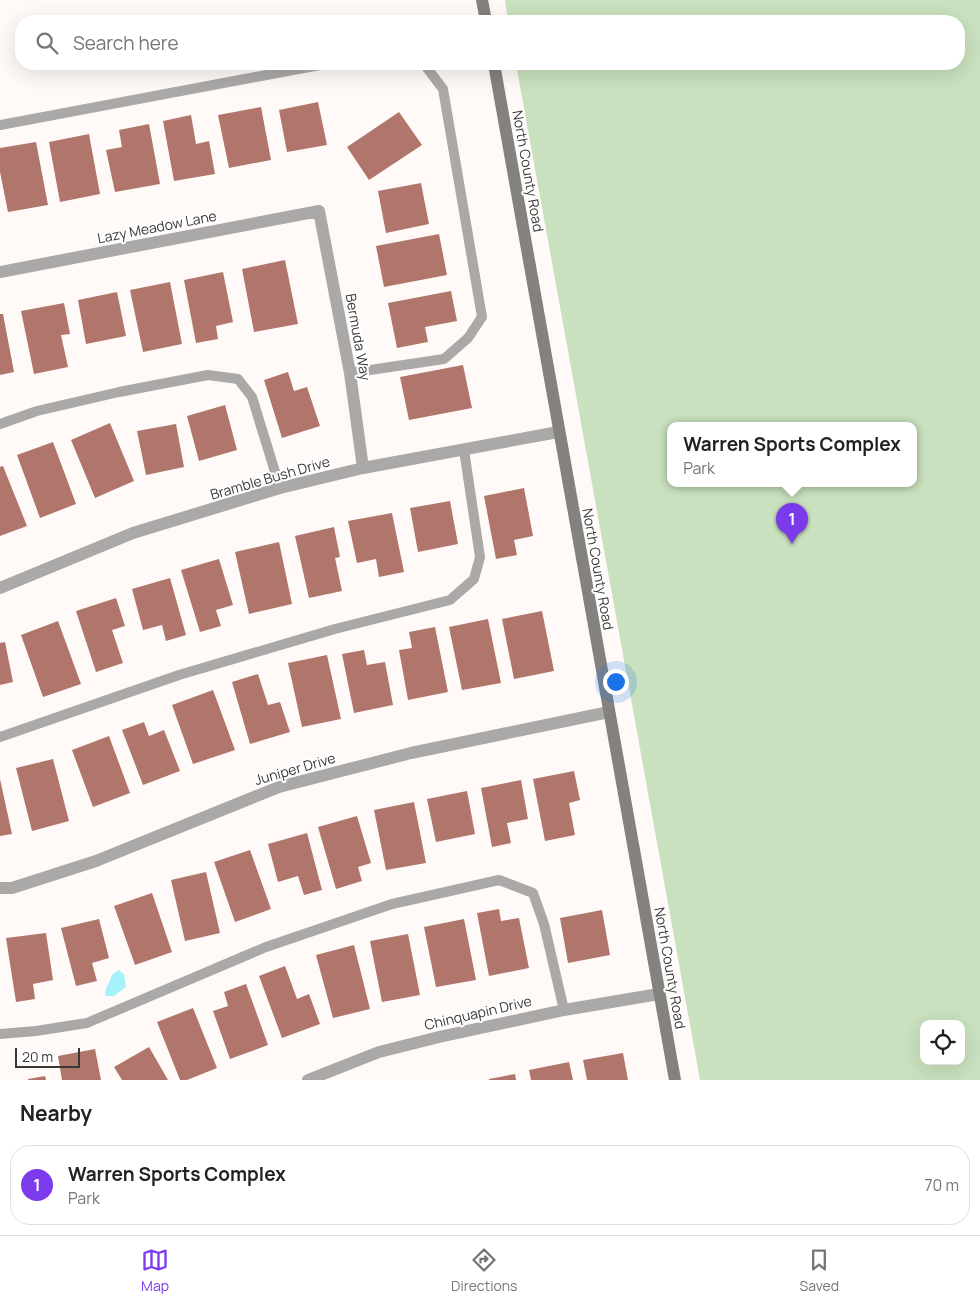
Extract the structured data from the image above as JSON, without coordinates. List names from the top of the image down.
{
  "streets": {
    "street": [
      "North County Road",
      "Lazy Meadow Lane",
      "Bermuda Way",
      "Bramble Bush Drive",
      "Juniper Drive",
      "Chinquapin Drive"
    ]
  },
  "crossings": [
    ["North County Road", "Bramble Bush Drive"],
    ["North County Road", "Juniper Drive"],
    ["North County Road", "Chinquapin Drive"],
    ["Lazy Meadow Lane", "Bermuda Way"],
    ["Bermuda Way", "Bramble Bush Drive"]
  ],
  "scale_bar": "20 m",
  "page": {
    "search": "Search here",
    "popup": ["Warren Sports Complex", "Park"],
    "pins": "1",
    "scale": "20 m",
    "heading": "Nearby",
    "list": [
      {
        "mark": "1",
        "name": "Warren Sports Complex",
        "note": "Park",
        "value": "70 m"
      }
    ],
    "nav": ["Map", "Directions", "Saved"]
  }
}
